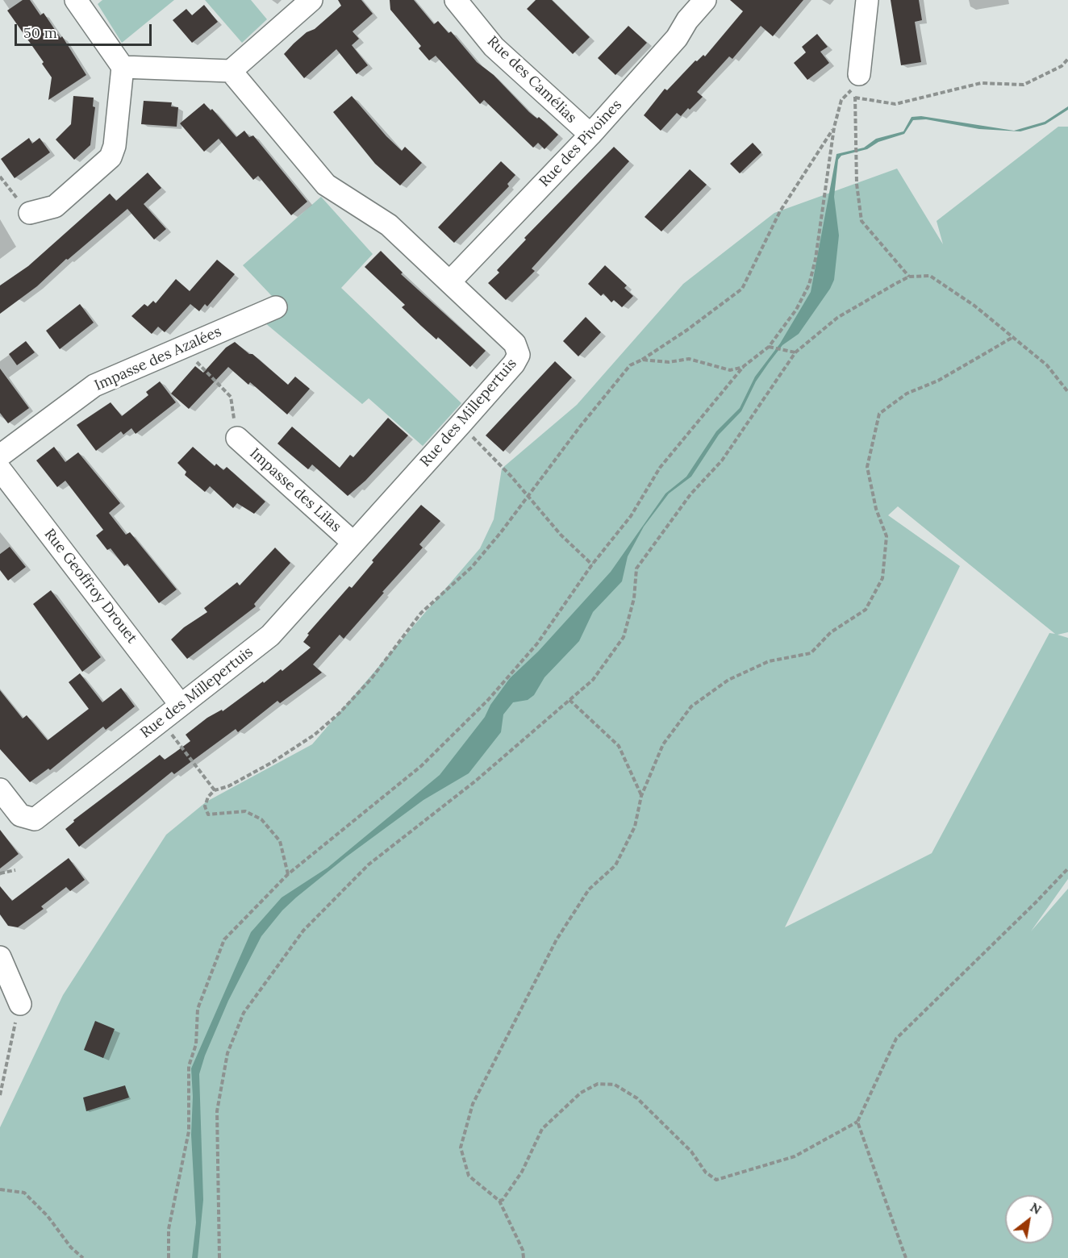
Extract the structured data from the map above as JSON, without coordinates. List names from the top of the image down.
{
  "streets": {
    "street": [
      "Rue des Camélias",
      "Rue des Pivoines",
      "Impasse des Azalées",
      "Rue des Millepertuis",
      "Impasse des Lilas",
      "Rue Geoffroy Drouet"
    ]
  },
  "crossings": [
    ["Rue des Camélias", "Rue des Pivoines"],
    ["Rue des Pivoines", "Rue des Millepertuis"],
    ["Rue des Millepertuis", "Impasse des Lilas"],
    ["Rue des Millepertuis", "Rue Geoffroy Drouet"]
  ],
  "scale_bar": "50 m",
  "north": "top right"
}
